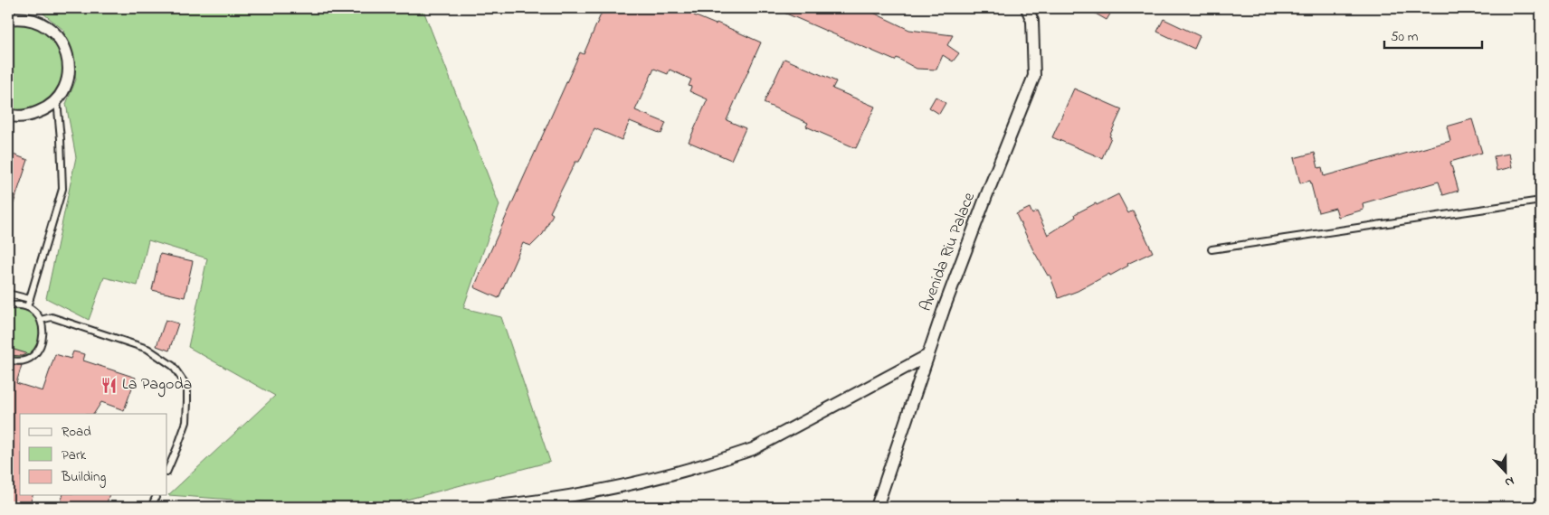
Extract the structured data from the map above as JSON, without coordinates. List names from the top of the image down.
{
  "streets": {
    "street": ["Avenida Riu Palace"]
  },
  "places": {
    "restaurant": ["La Pagoda"]
  },
  "legend": ["Road", "Park", "Building"],
  "scale_bar": "50 m",
  "north": "bottom"
}
